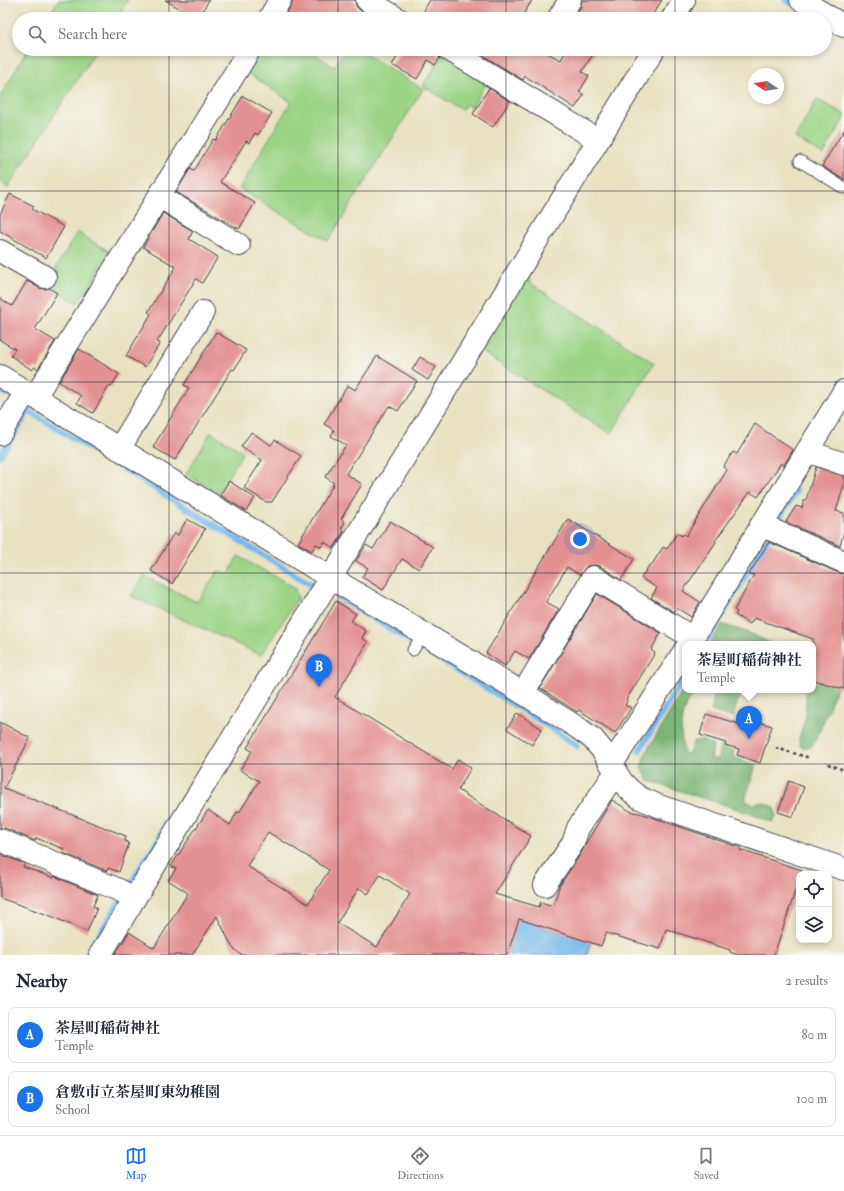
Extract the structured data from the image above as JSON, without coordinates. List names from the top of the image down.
{
  "north": "left",
  "page": {
    "search": "Search here",
    "popup": ["茶屋町稲荷神社", "Temple"],
    "pins": ["B", "A"],
    "heading": ["Nearby", "2 results"],
    "list": [
      {
        "mark": "A",
        "name": "茶屋町稲荷神社",
        "note": "Temple",
        "value": "80 m"
      },
      {
        "mark": "B",
        "name": "倉敷市立茶屋町東幼稚園",
        "note": "School",
        "value": "100 m"
      }
    ],
    "nav": ["Map", "Directions", "Saved"]
  }
}
